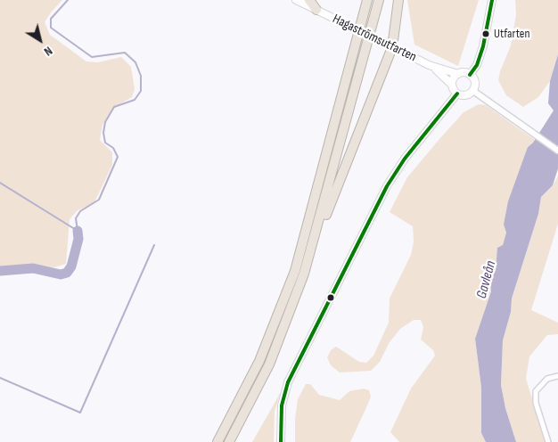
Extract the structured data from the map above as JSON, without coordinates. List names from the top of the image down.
{
  "streets": {
    "main road": ["Hagaströmsutfarten"]
  },
  "water": ["Gavleån"],
  "places": ["Utfarten"],
  "north": "bottom right"
}
